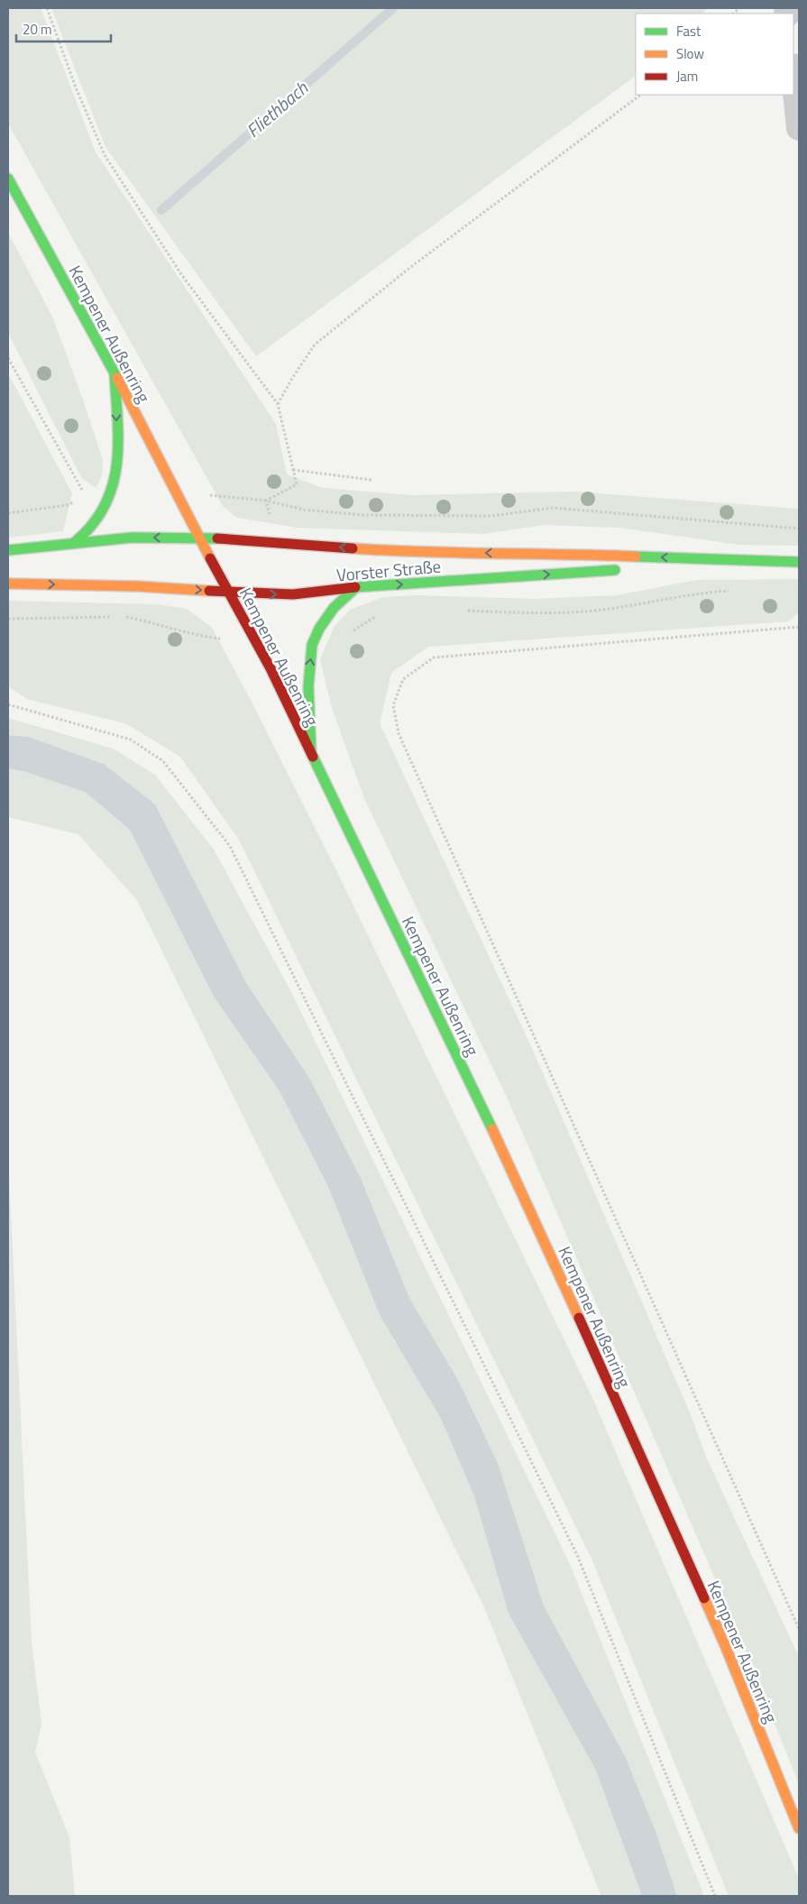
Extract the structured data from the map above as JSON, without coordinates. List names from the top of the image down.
{
  "streets": {
    "main road": ["Kempener Außenring", "Vorster Straße"]
  },
  "crossings": [
    ["Kempener Außenring", "Vorster Straße"]
  ],
  "water": ["Fliethbach"],
  "legend": ["Fast", "Slow", "Jam"],
  "scale_bar": "20 m"
}
